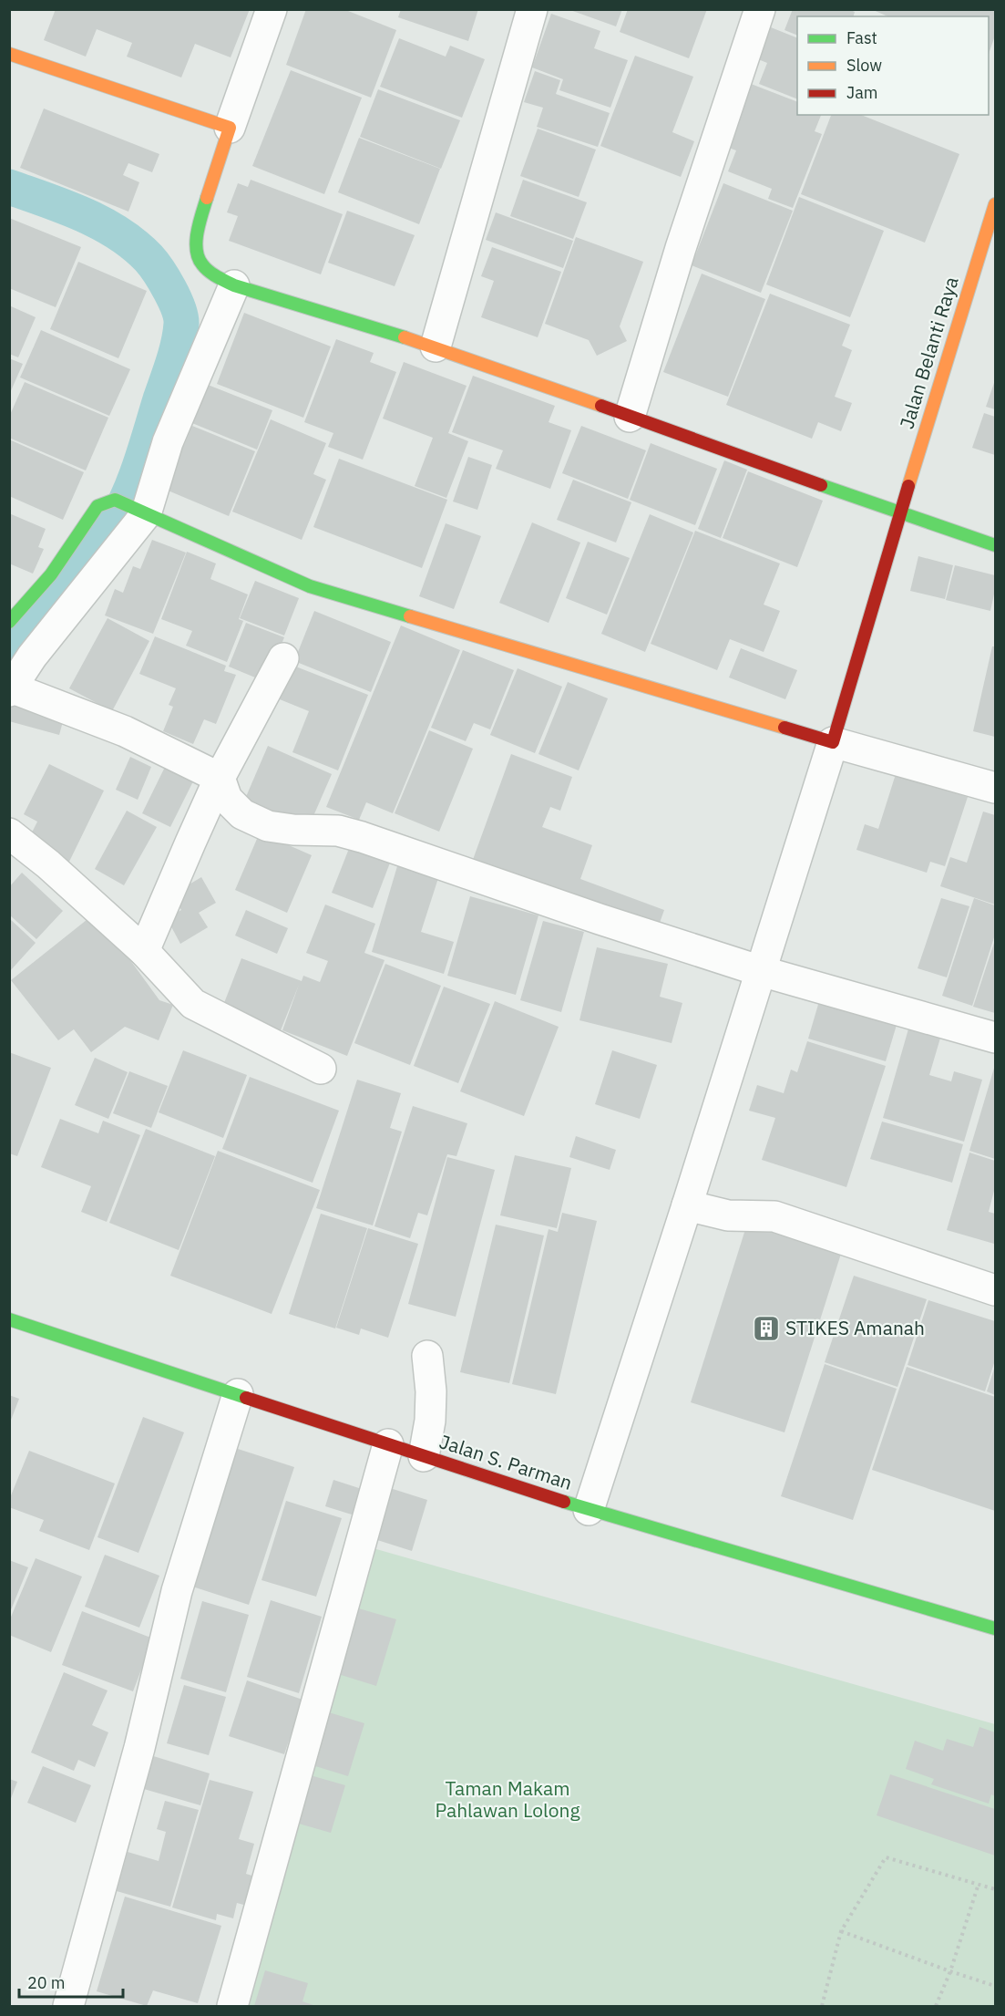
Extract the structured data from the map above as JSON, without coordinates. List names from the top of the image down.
{
  "streets": {
    "street": ["Jalan Belanti Raya", "Jalan S. Parman"]
  },
  "parks": ["Taman Makam Pahlawan Lolong"],
  "places": {
    "building": ["STIKES Amanah"]
  },
  "legend": ["Fast", "Slow", "Jam"],
  "scale_bar": "20 m"
}
